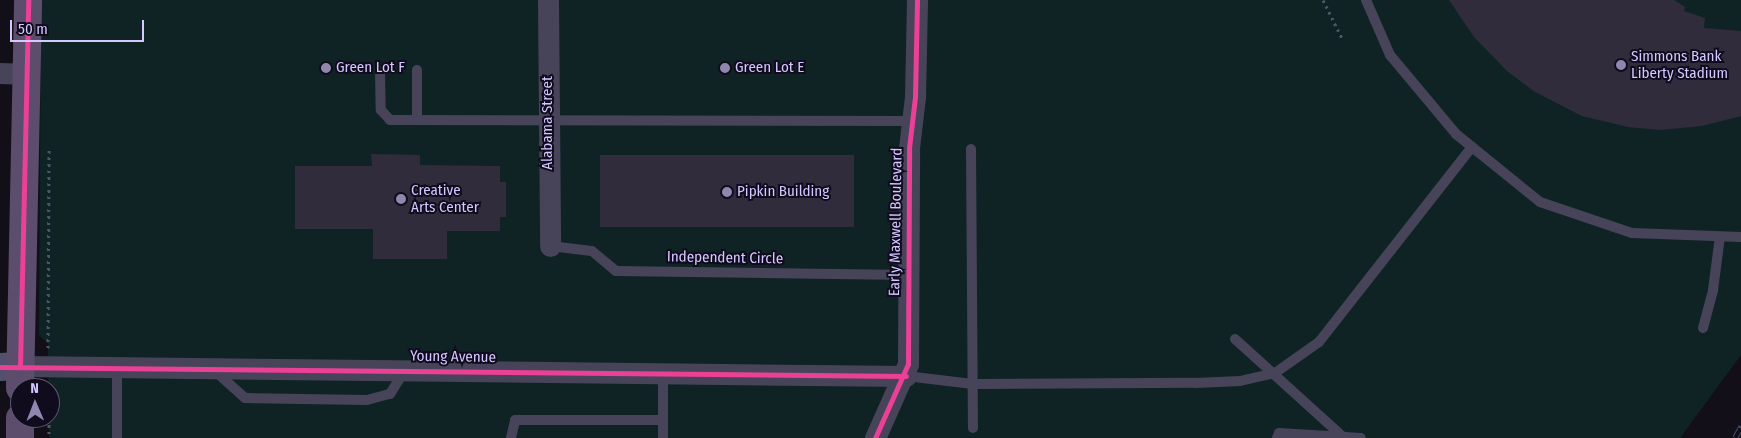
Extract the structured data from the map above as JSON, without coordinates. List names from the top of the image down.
{
  "streets": {
    "street": ["Alabama Street", "Early Maxwell Boulevard", "Young Avenue"],
    "lane": ["Independent Circle"]
  },
  "crossings": [
    ["Alabama Street", "Independent Circle"],
    ["Early Maxwell Boulevard", "Independent Circle"],
    ["Early Maxwell Boulevard", "Young Avenue"]
  ],
  "places": [
    "Simmons Bank Liberty Stadium",
    "Green Lot F",
    "Green Lot E",
    "Pipkin Building",
    "Creative Arts Center"
  ],
  "scale_bar": "50 m",
  "north": "top"
}
